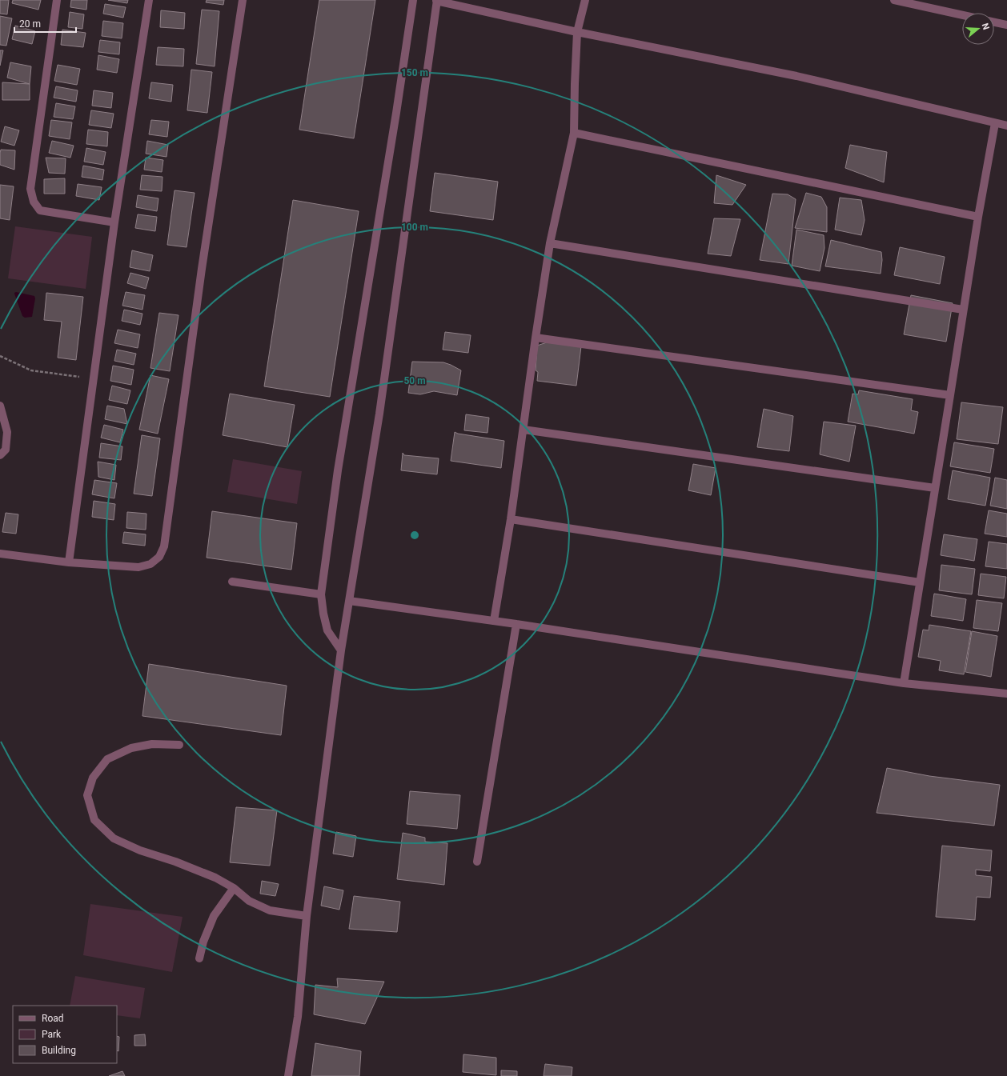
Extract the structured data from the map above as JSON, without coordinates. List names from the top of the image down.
{
  "legend": ["Road", "Park", "Building"],
  "scale_bar": "20 m",
  "north": "right",
  "rings": ["150 m", "100 m", "50 m"]
}
